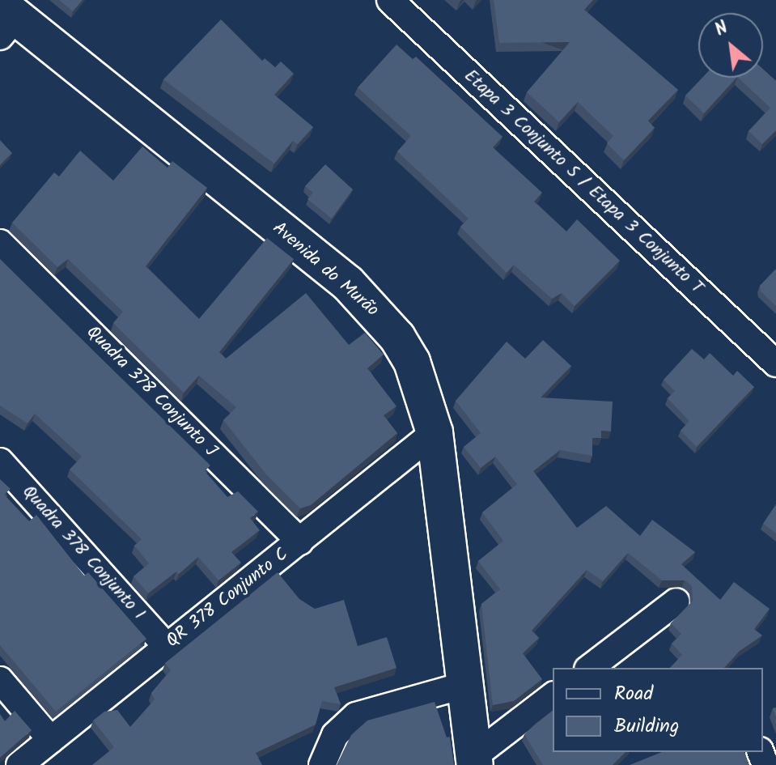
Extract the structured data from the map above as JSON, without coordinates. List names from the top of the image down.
{
  "streets": {
    "street": [
      "Etapa 3 Conjunto S / Etapa 3 Conjunto T",
      "Avenida do Murão",
      "Quadra 378 Conjunto J",
      "Quadra 378 Conjunto I",
      "QR 378 Conjunto C"
    ]
  },
  "crossings": [
    ["Avenida do Murão", "QR 378 Conjunto C"],
    ["Quadra 378 Conjunto J", "QR 378 Conjunto C"],
    ["Quadra 378 Conjunto I", "QR 378 Conjunto C"]
  ],
  "legend": ["Road", "Building"],
  "north": "top left"
}
